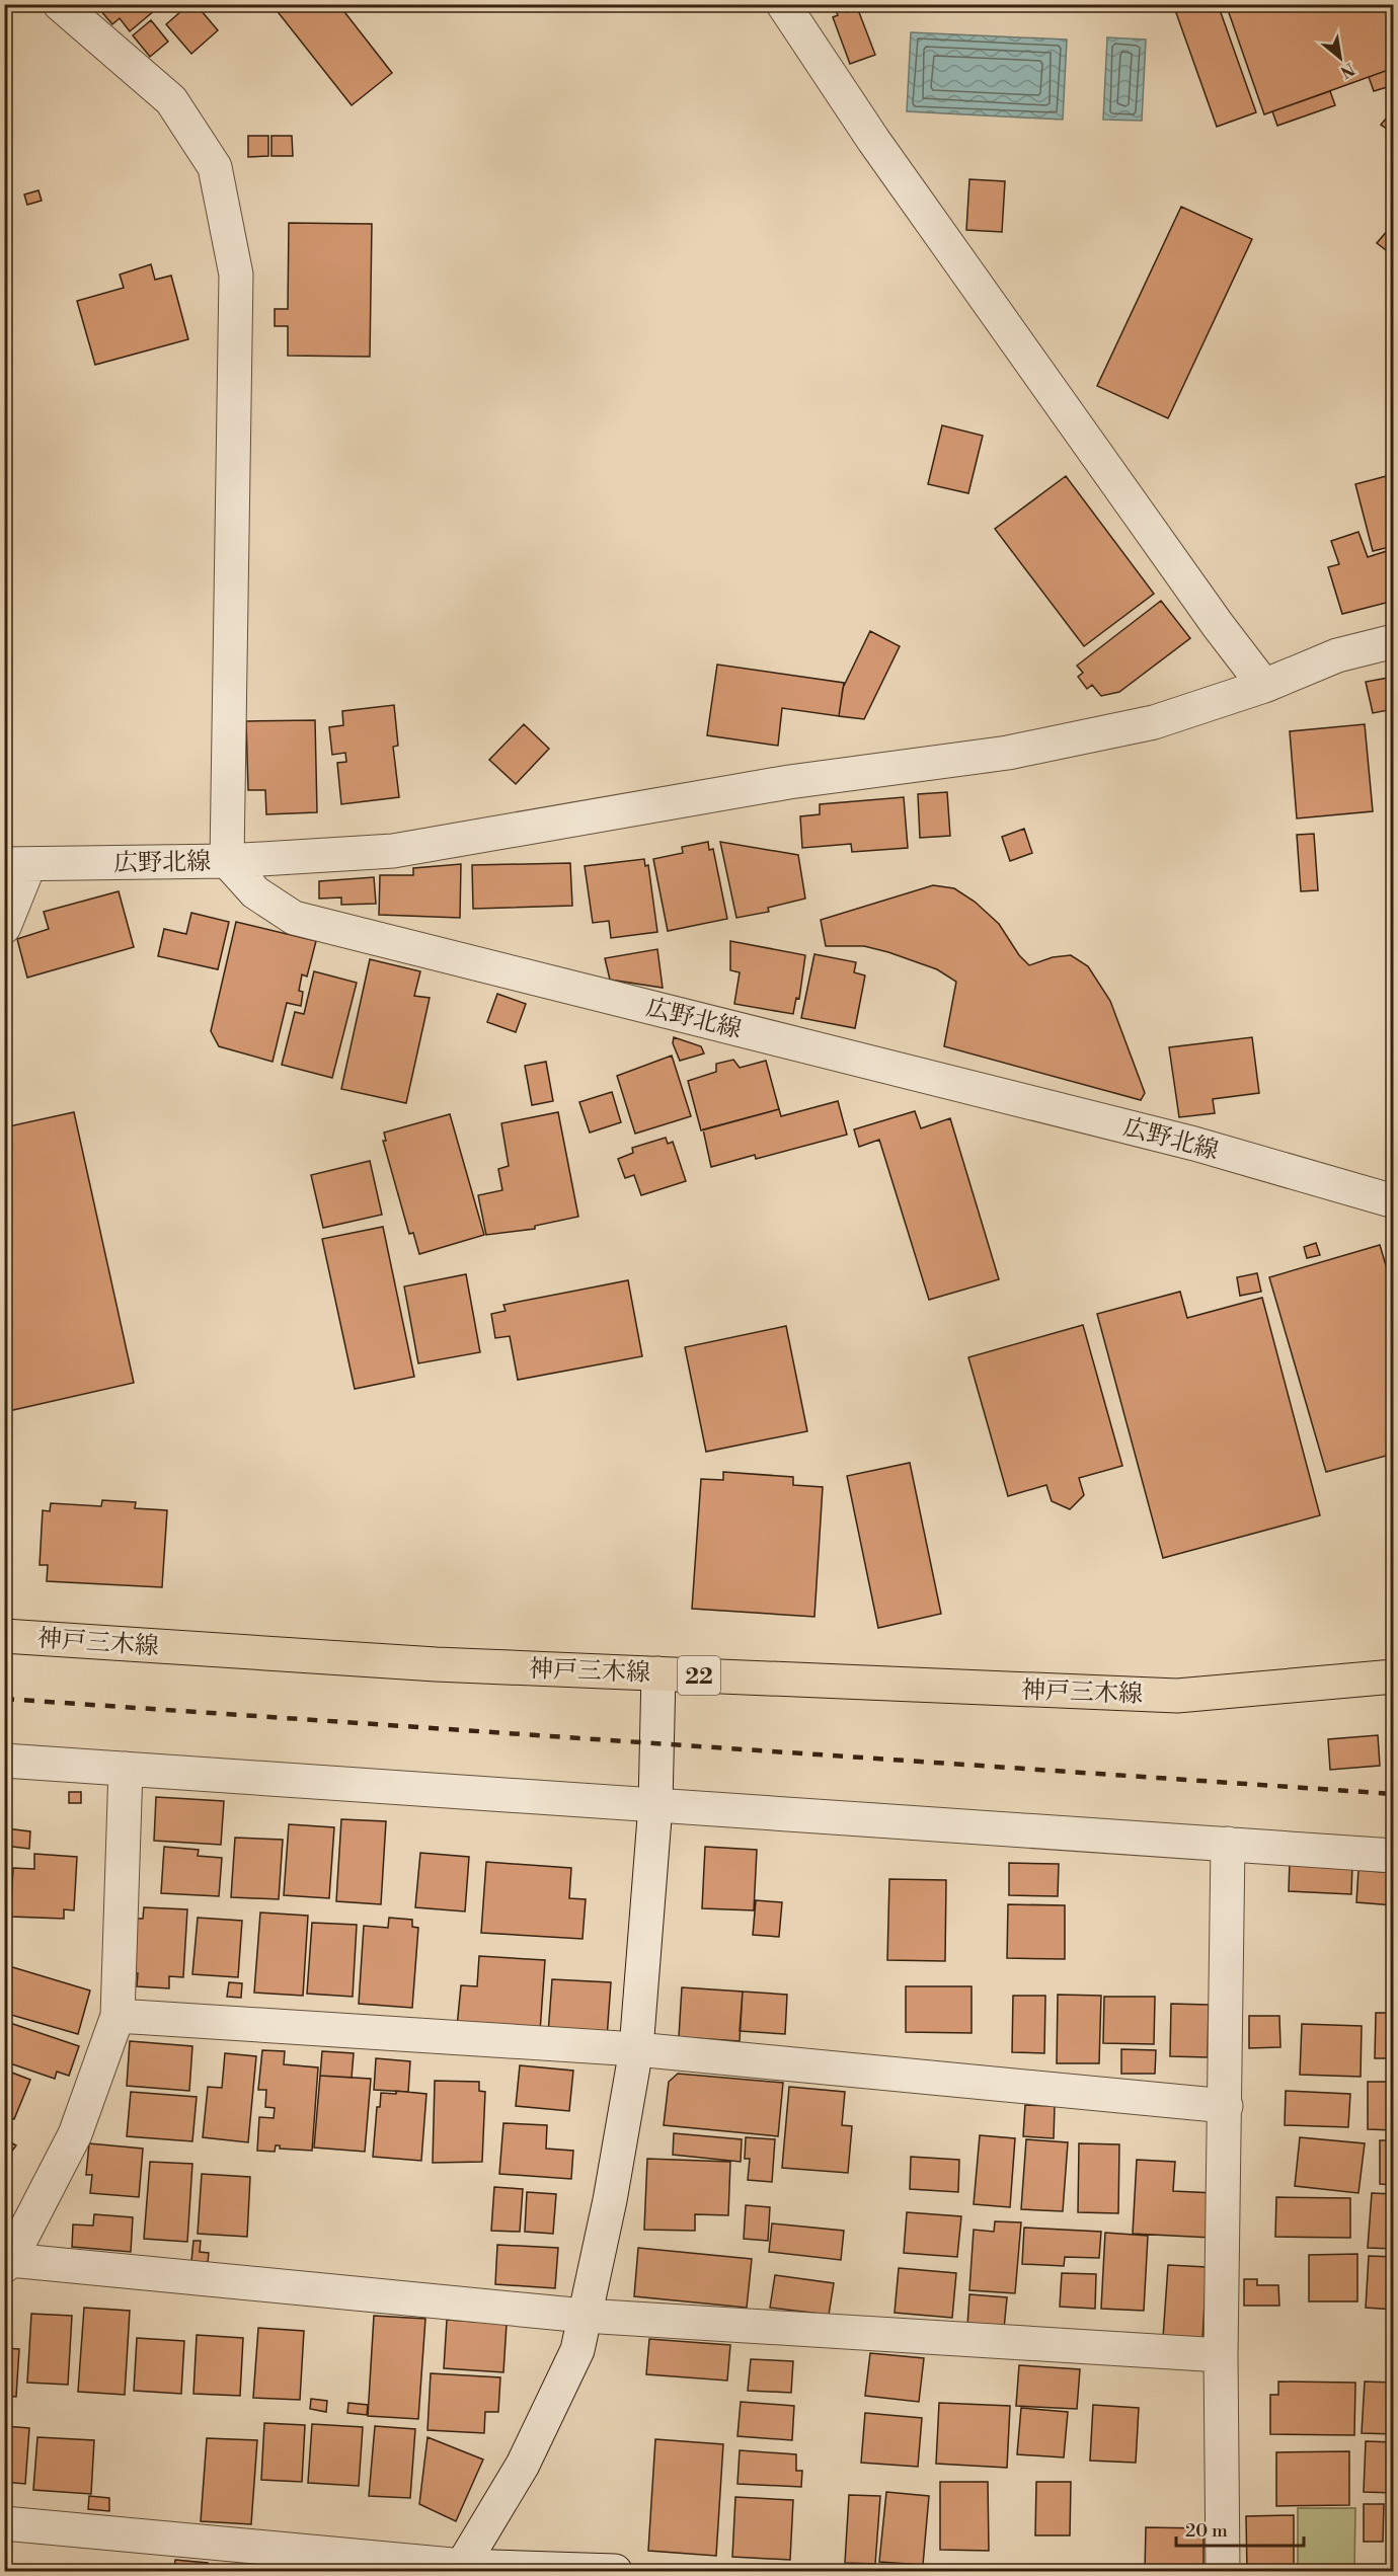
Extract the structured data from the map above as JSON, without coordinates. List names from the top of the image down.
{
  "streets": {
    "main road": ["神戸三木線", "22"],
    "street": ["広野北線"]
  },
  "scale_bar": "20 m",
  "north": "bottom right"
}
